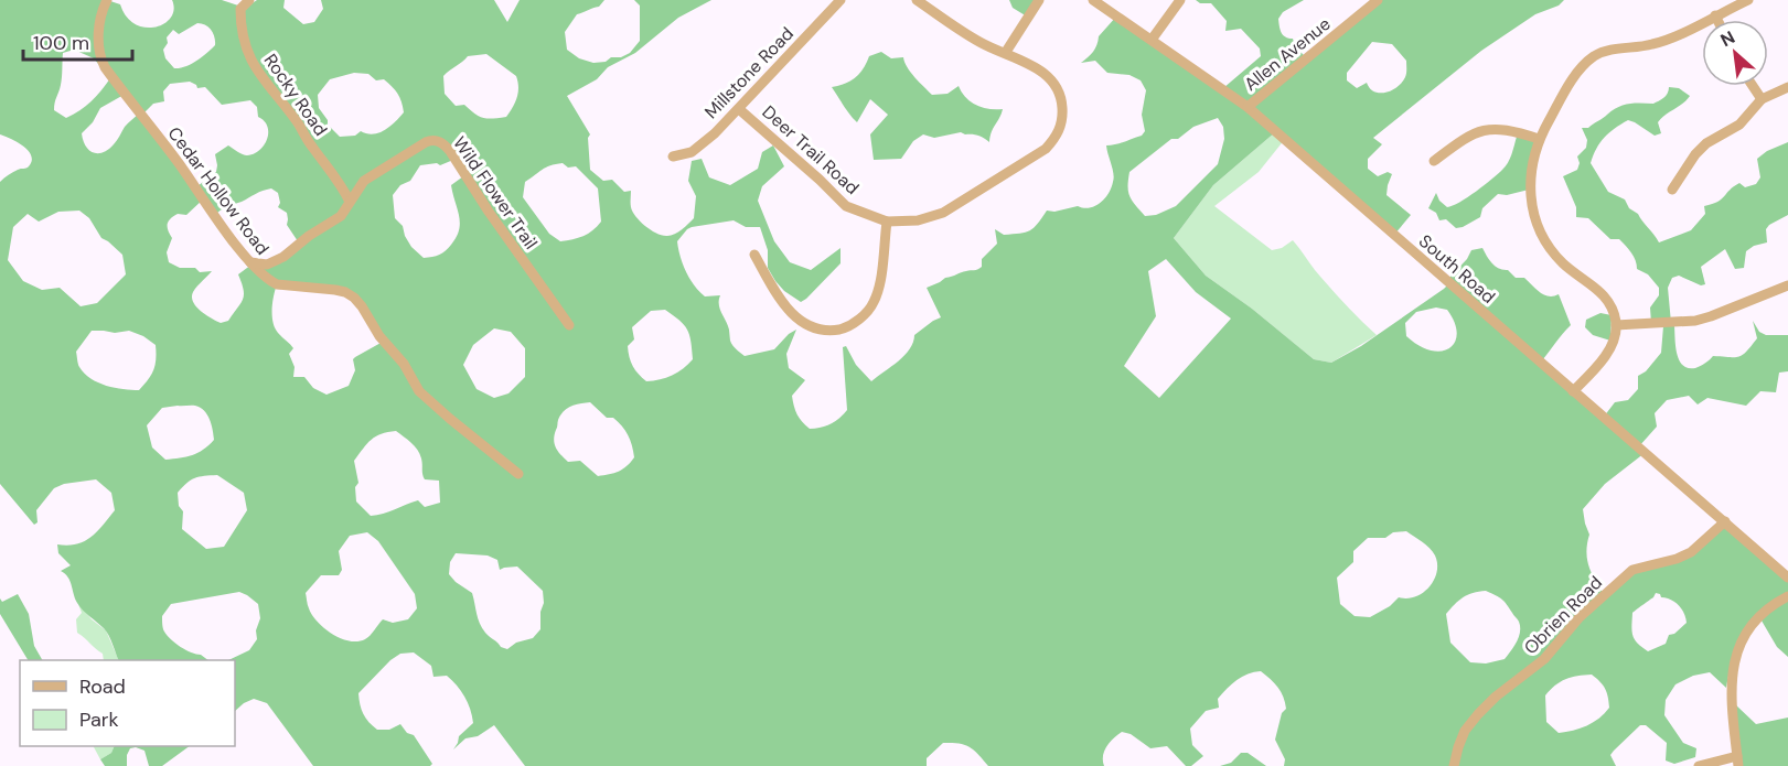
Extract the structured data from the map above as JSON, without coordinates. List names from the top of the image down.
{
  "streets": {
    "street": [
      "Allen Avenue",
      "Millstone Road",
      "Rocky Road",
      "Deer Trail Road",
      "Cedar Hollow Road",
      "Wild Flower Trail",
      "South Road",
      "Obrien Road"
    ]
  },
  "crossings": [
    ["Allen Avenue", "South Road"],
    ["Millstone Road", "Deer Trail Road"],
    ["Rocky Road", "Wild Flower Trail"],
    ["Cedar Hollow Road", "Wild Flower Trail"],
    ["South Road", "Obrien Road"]
  ],
  "legend": ["Road", "Park"],
  "scale_bar": "100 m",
  "north": "top left"
}
